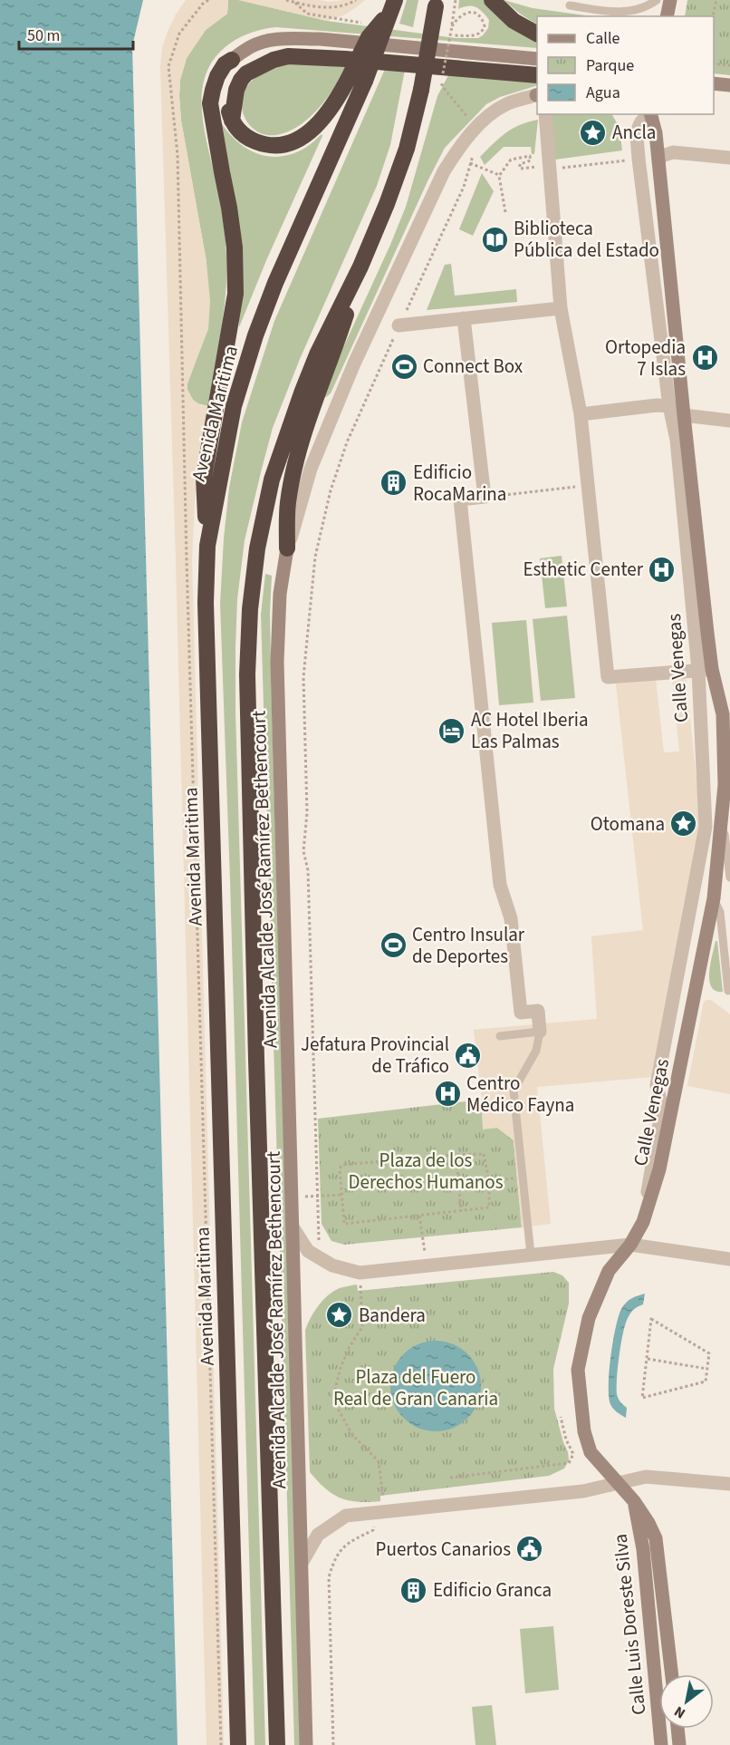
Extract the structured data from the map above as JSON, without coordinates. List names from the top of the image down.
{
  "streets": {
    "highway": ["Avenida Maritima"],
    "street": ["Calle Venegas", "Avenida Alcalde José Ramírez Bethencourt", "Calle Luis Doreste Silva"]
  },
  "crossings": [
    ["Calle Venegas", "Calle Luis Doreste Silva"]
  ],
  "parks": ["Plaza de los Derechos Humanos", "Plaza del Fuero Real de Gran Canaria"],
  "places": {
    "place": ["Ancla", "Otomana", "Bandera"],
    "library": ["Biblioteca Pública del Estado"],
    "hospital": ["Ortopedia 7 Islas", "Esthetic Center", "Centro Médico Fayna"],
    "sports": ["Connect Box", "Centro Insular de Deportes"],
    "building": ["Edificio RocaMarina", "Edificio Granca"],
    "hotel": ["AC Hotel Iberia Las Palmas"],
    "public building": ["Jefatura Provincial de Tráfico", "Puertos Canarios"]
  },
  "legend": ["Calle", "Parque", "Agua"],
  "scale_bar": "50 m",
  "north": "bottom left"
}
